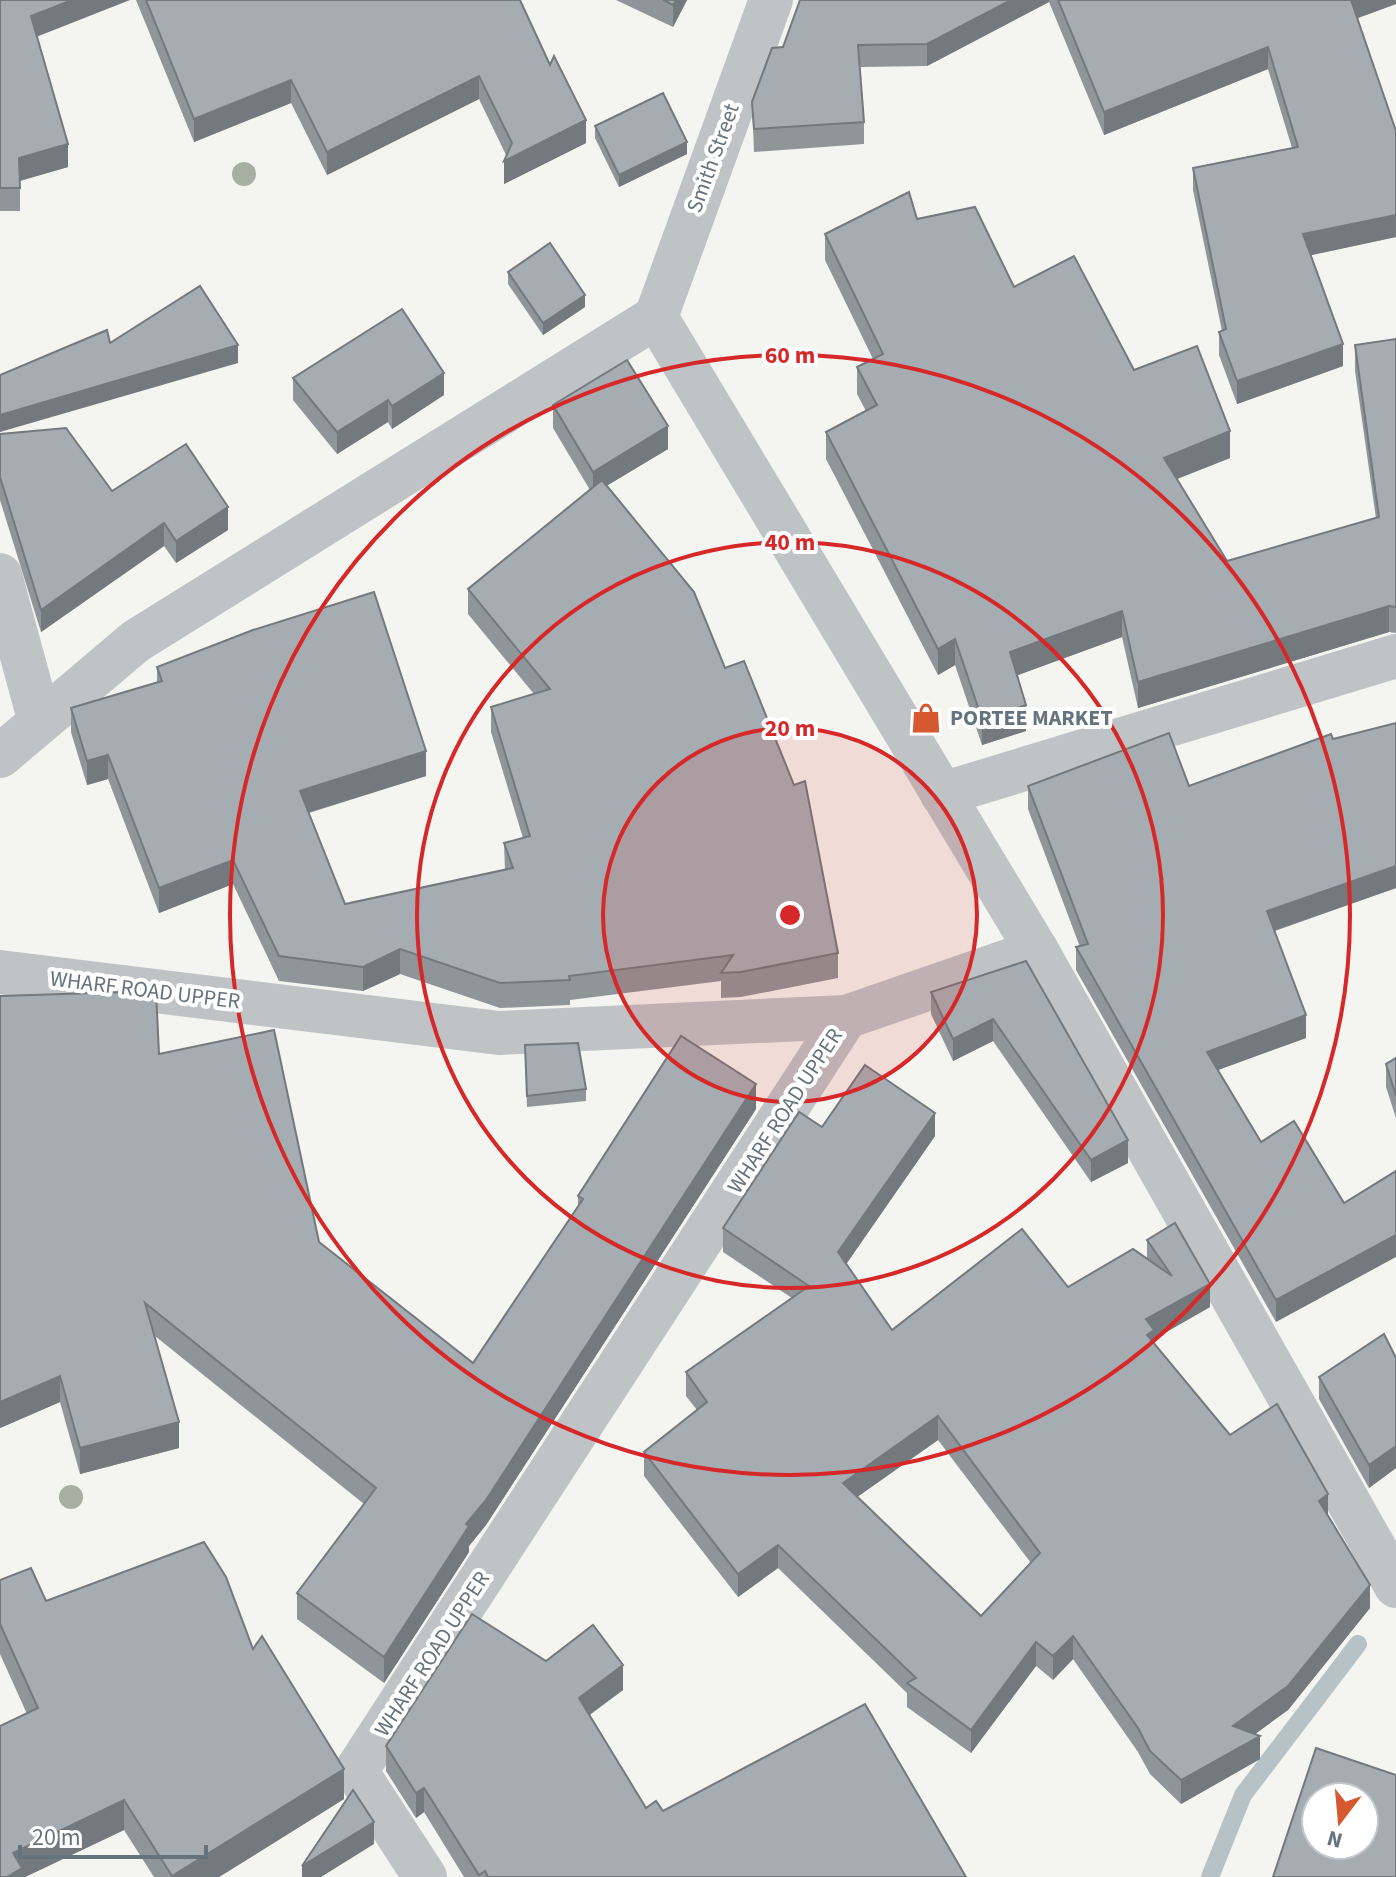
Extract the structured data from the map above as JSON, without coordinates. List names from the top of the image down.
{
  "streets": {
    "street": ["Smith Street", "WHARF ROAD UPPER"]
  },
  "places": {
    "shop": ["PORTEE MARKET"]
  },
  "scale_bar": "20 m",
  "north": "bottom",
  "rings": ["60 m", "40 m", "20 m"]
}
